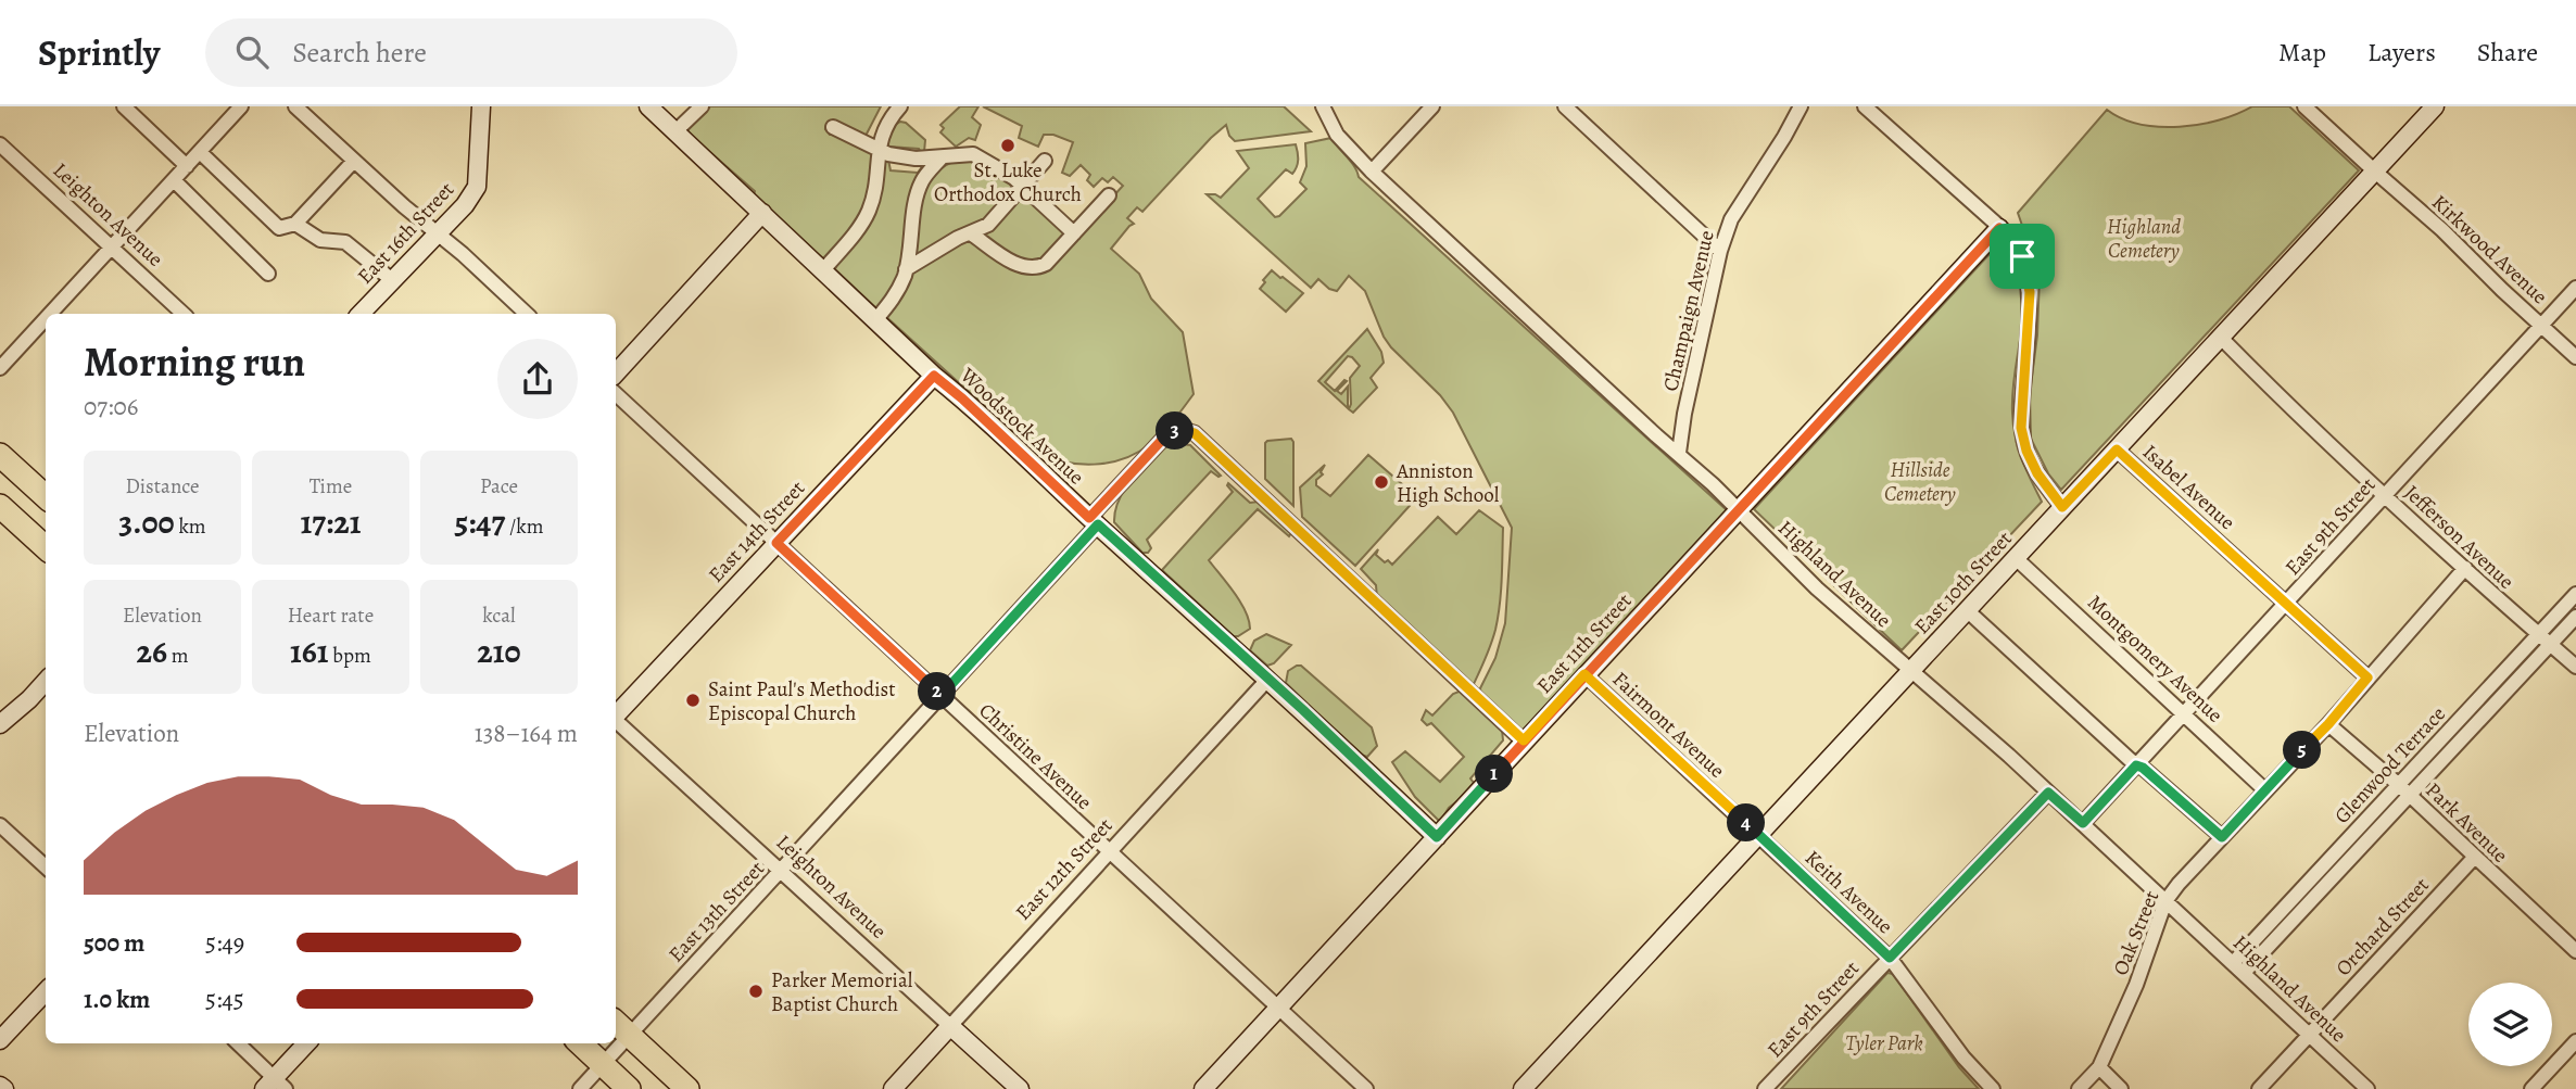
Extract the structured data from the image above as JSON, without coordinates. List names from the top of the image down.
{
  "streets": {
    "street": [
      "Leighton Avenue",
      "East 16th Street",
      "Kirkwood Avenue",
      "Champaign Avenue",
      "Woodstock Avenue",
      "Isabel Avenue",
      "East 9th Street",
      "East 14th Street",
      "Jefferson Avenue",
      "Highland Avenue",
      "East 10th Street",
      "East 11th Street",
      "Montgomery Avenue",
      "Fairmont Avenue",
      "Christine Avenue",
      "Glenwood Terrace",
      "Park Avenue",
      "East 12th Street",
      "Keith Avenue",
      "East 13th Street",
      "Orchard Street",
      "Oak Street"
    ]
  },
  "crossings": [
    ["Leighton Avenue", "East 12th Street"],
    ["Leighton Avenue", "East 13th Street"],
    ["Kirkwood Avenue", "East 9th Street"],
    ["Kirkwood Avenue", "East 10th Street"],
    ["Champaign Avenue", "Highland Avenue"],
    ["Woodstock Avenue", "East 14th Street"],
    ["Woodstock Avenue", "East 11th Street"],
    ["Woodstock Avenue", "East 12th Street"],
    ["Woodstock Avenue", "East 13th Street"],
    ["Isabel Avenue", "East 9th Street"],
    ["Isabel Avenue", "East 10th Street"],
    ["Isabel Avenue", "Oak Street"],
    ["East 9th Street", "Jefferson Avenue"],
    ["East 9th Street", "Highland Avenue"],
    ["East 9th Street", "Montgomery Avenue"],
    ["East 9th Street", "Keith Avenue"],
    ["East 14th Street", "Christine Avenue"],
    ["Jefferson Avenue", "East 10th Street"],
    ["Jefferson Avenue", "Glenwood Terrace"],
    ["Jefferson Avenue", "Oak Street"],
    ["Highland Avenue", "East 10th Street"],
    ["Highland Avenue", "East 11th Street"],
    ["Highland Avenue", "Glenwood Terrace"],
    ["Highland Avenue", "Orchard Street"],
    ["Highland Avenue", "Oak Street"],
    ["East 10th Street", "Montgomery Avenue"],
    ["East 10th Street", "Fairmont Avenue"],
    ["East 10th Street", "Keith Avenue"],
    ["East 11th Street", "Fairmont Avenue"],
    ["East 11th Street", "Christine Avenue"],
    ["East 11th Street", "East 13th Street"],
    ["Montgomery Avenue", "Oak Street"],
    ["Fairmont Avenue", "Keith Avenue"],
    ["Christine Avenue", "East 12th Street"],
    ["Christine Avenue", "East 13th Street"],
    ["Glenwood Terrace", "Park Avenue"],
    ["Park Avenue", "Orchard Street"],
    ["Park Avenue", "Oak Street"]
  ],
  "parks": ["Highland Cemetery", "Hillside Cemetery", "Tyler Park"],
  "places": [
    "St. Luke Orthodox Church",
    "Anniston High School",
    "Saint Paul's Methodist Episcopal Church",
    "Parker Memorial Baptist Church"
  ],
  "page": {
    "header": "Sprintly",
    "search": "Search here",
    "nav": ["Map", "Layers", "Share"],
    "heading": ["Morning run", "07:06"],
    "pins": [
      "3",
      "2",
      "5",
      "1",
      "4"
    ],
    "stats": [
      ["Distance", "3.00 km"],
      ["Time", "17:21"],
      ["Pace", "5:47 /km"],
      ["Elevation", "26 m"],
      ["Heart rate", "161 bpm"],
      ["kcal", "210"]
    ],
    "chart": ["Elevation", "138–164 m"],
    "list": [
      {
        "name": "500 m",
        "note": "5:49"
      },
      {
        "name": "1.0 km",
        "note": "5:45"
      }
    ]
  }
}
